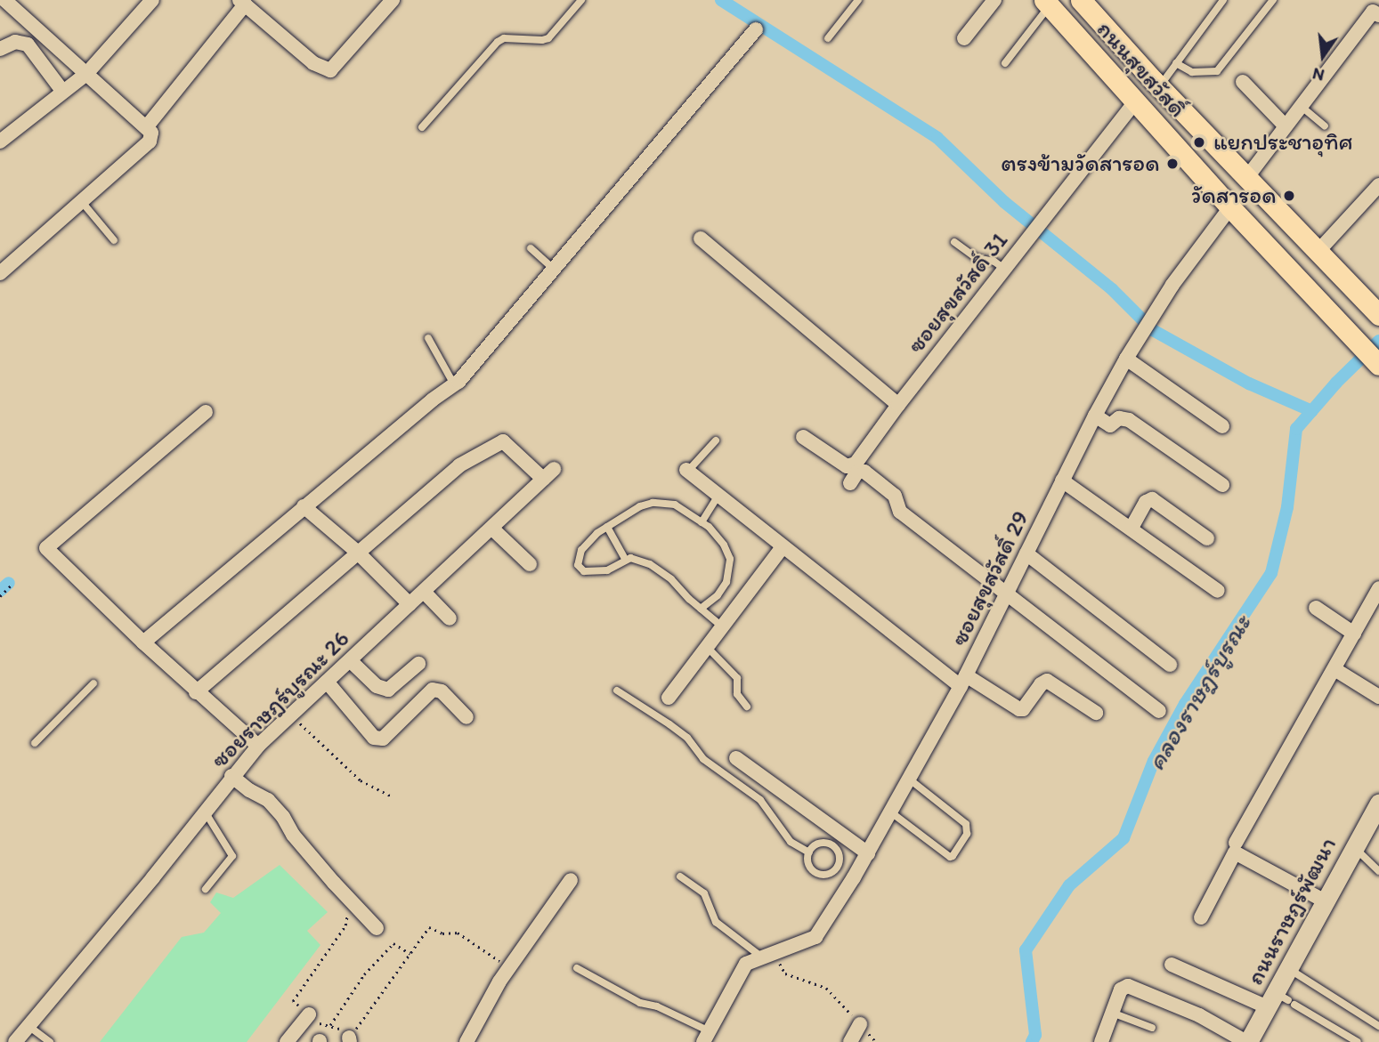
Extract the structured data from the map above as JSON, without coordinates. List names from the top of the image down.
{
  "streets": {
    "main road": ["ถนนสุขสวัสดิ์"],
    "street": [
      "ซอยสุขสวัสดิ์ 31",
      "ซอยสุขสวัสดิ์ 29",
      "ซอยราษฎร์บูรณะ 26",
      "ถนนราษฎร์พัฒนา"
    ]
  },
  "crossings": [
    ["ถนนสุขสวัสดิ์", "ซอยสุขสวัสดิ์ 31"],
    ["ถนนสุขสวัสดิ์", "ซอยสุขสวัสดิ์ 29"]
  ],
  "water": ["คลองราษฎร์บูรณะ"],
  "places": ["แยกประชาอุทิศ", "ตรงข้ามวัดสารอด", "วัดสารอด"],
  "north": "bottom"
}
